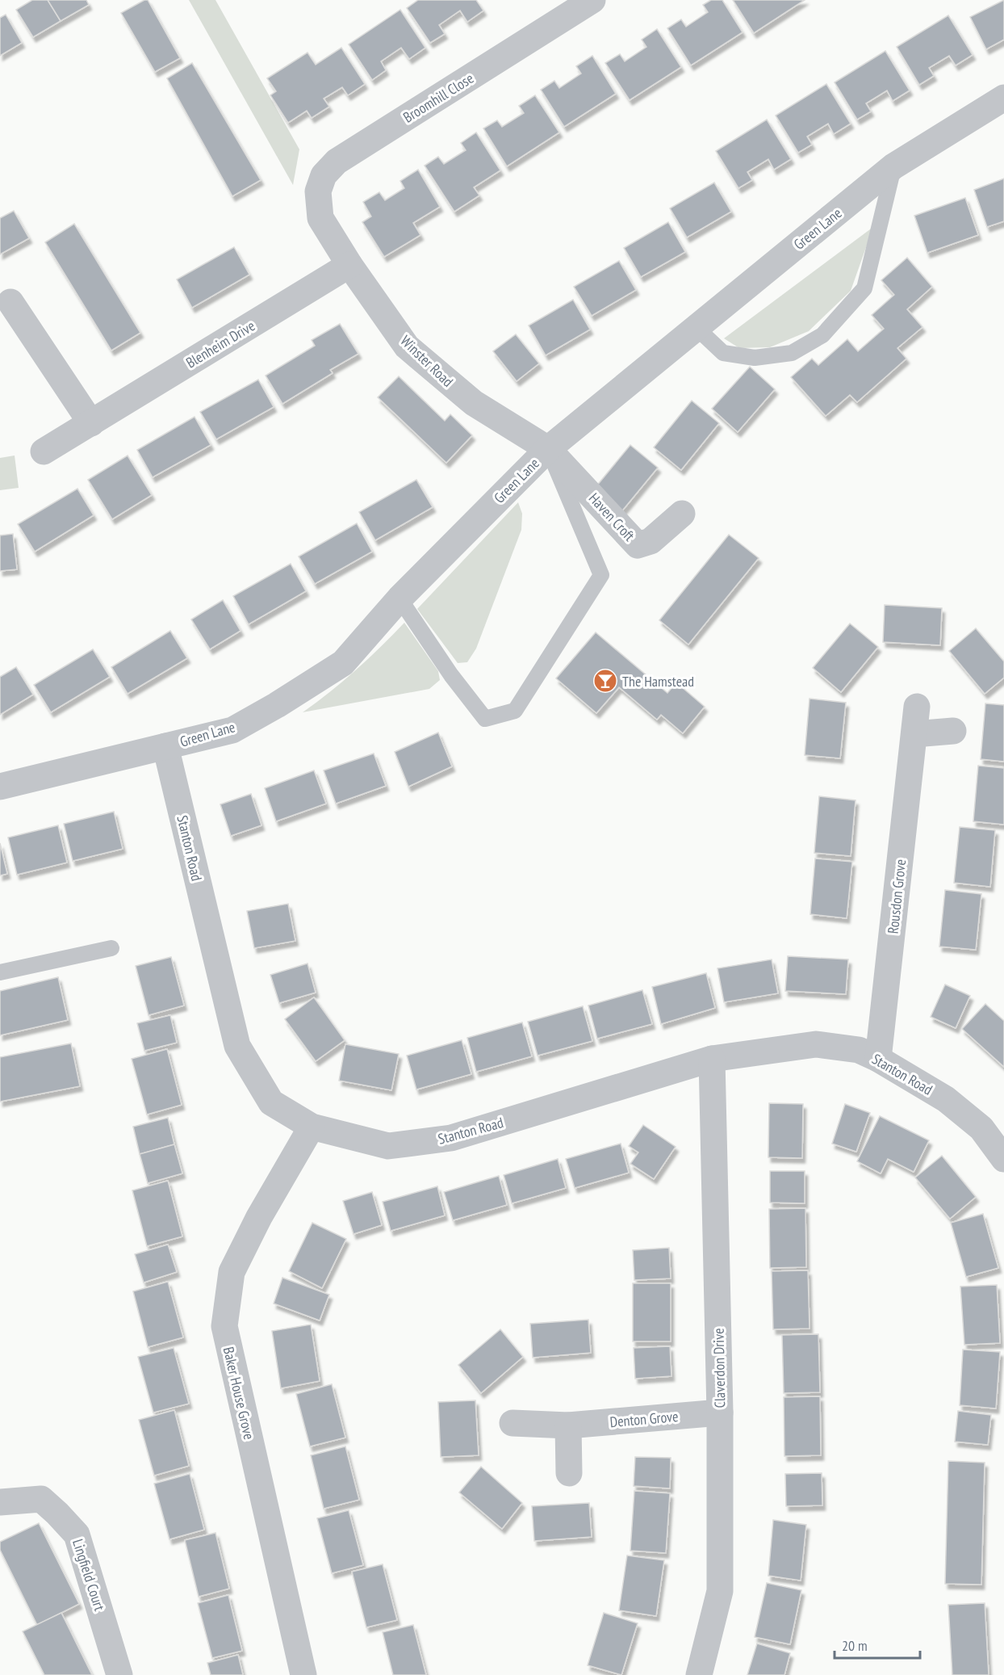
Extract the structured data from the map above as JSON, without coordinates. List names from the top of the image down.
{
  "streets": {
    "street": [
      "Broomhill Close",
      "Green Lane",
      "Blenheim Drive",
      "Winster Road",
      "Haven Croft",
      "Stanton Road",
      "Rousdon Grove",
      "Claverdon Drive",
      "Baker House Grove",
      "Denton Grove",
      "Lingfield Court"
    ]
  },
  "crossings": [
    ["Broomhill Close", "Winster Road"],
    ["Green Lane", "Winster Road"],
    ["Green Lane", "Haven Croft"],
    ["Green Lane", "Stanton Road"],
    ["Blenheim Drive", "Winster Road"],
    ["Winster Road", "Haven Croft"],
    ["Stanton Road", "Rousdon Grove"],
    ["Stanton Road", "Claverdon Drive"],
    ["Stanton Road", "Baker House Grove"],
    ["Claverdon Drive", "Denton Grove"]
  ],
  "places": {
    "bar": ["The Hamstead"]
  },
  "scale_bar": "20 m"
}
